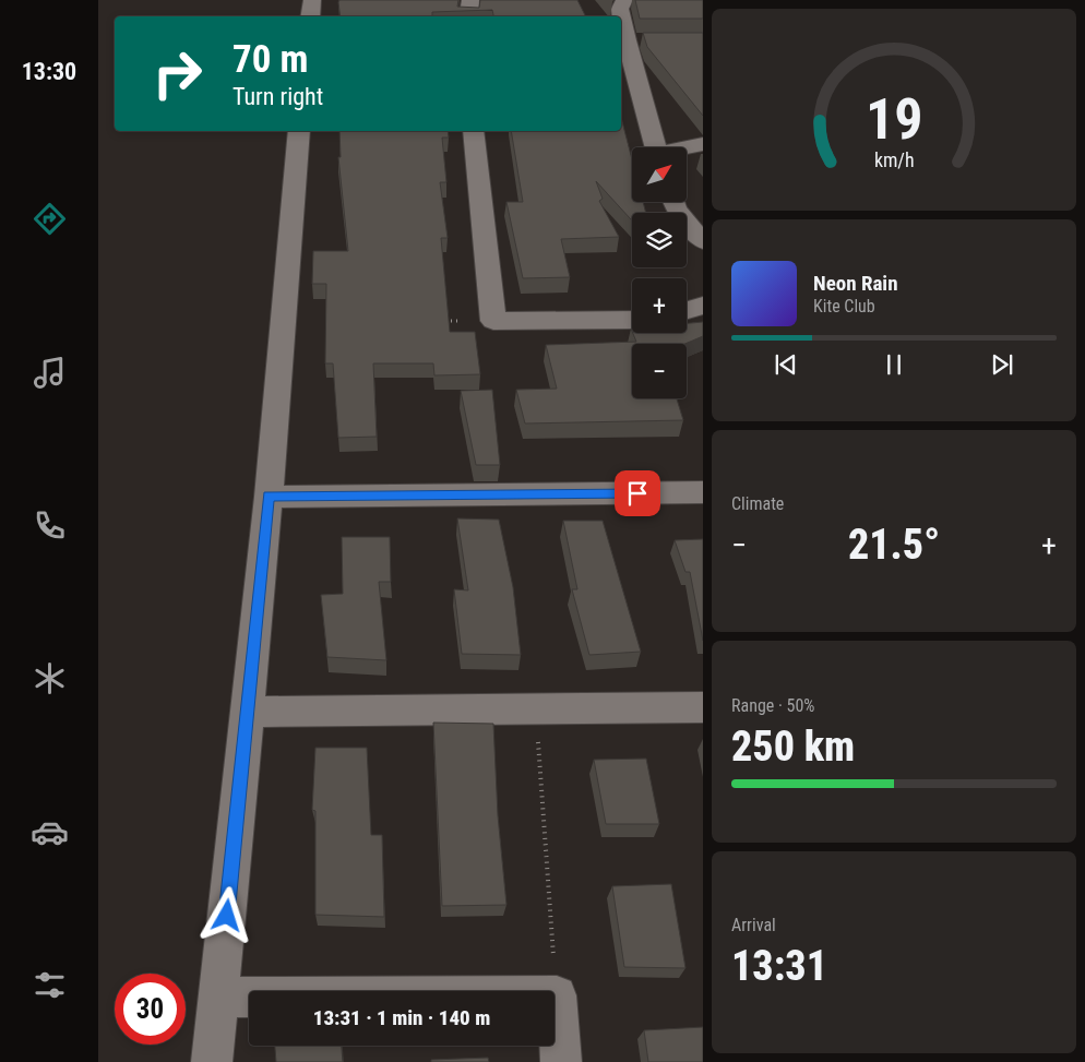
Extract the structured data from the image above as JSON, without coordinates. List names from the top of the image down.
{
  "north": "top right",
  "page": {
    "tabs": "13:30",
    "turn": ["70 m", "Turn right"],
    "map_buttons": ["+", "−"],
    "song": ["Neon Rain", "Kite Club"],
    "tile": [
      "Climate",
      ["Range · 50%", "250 km"],
      ["Arrival", "13:31"]
    ],
    "heat": ["−", "21.5°", "+"],
    "limit": "30",
    "trip": "13:31 · 1 min · 140 m",
    "gauge": ["19", "km/h"]
  }
}
